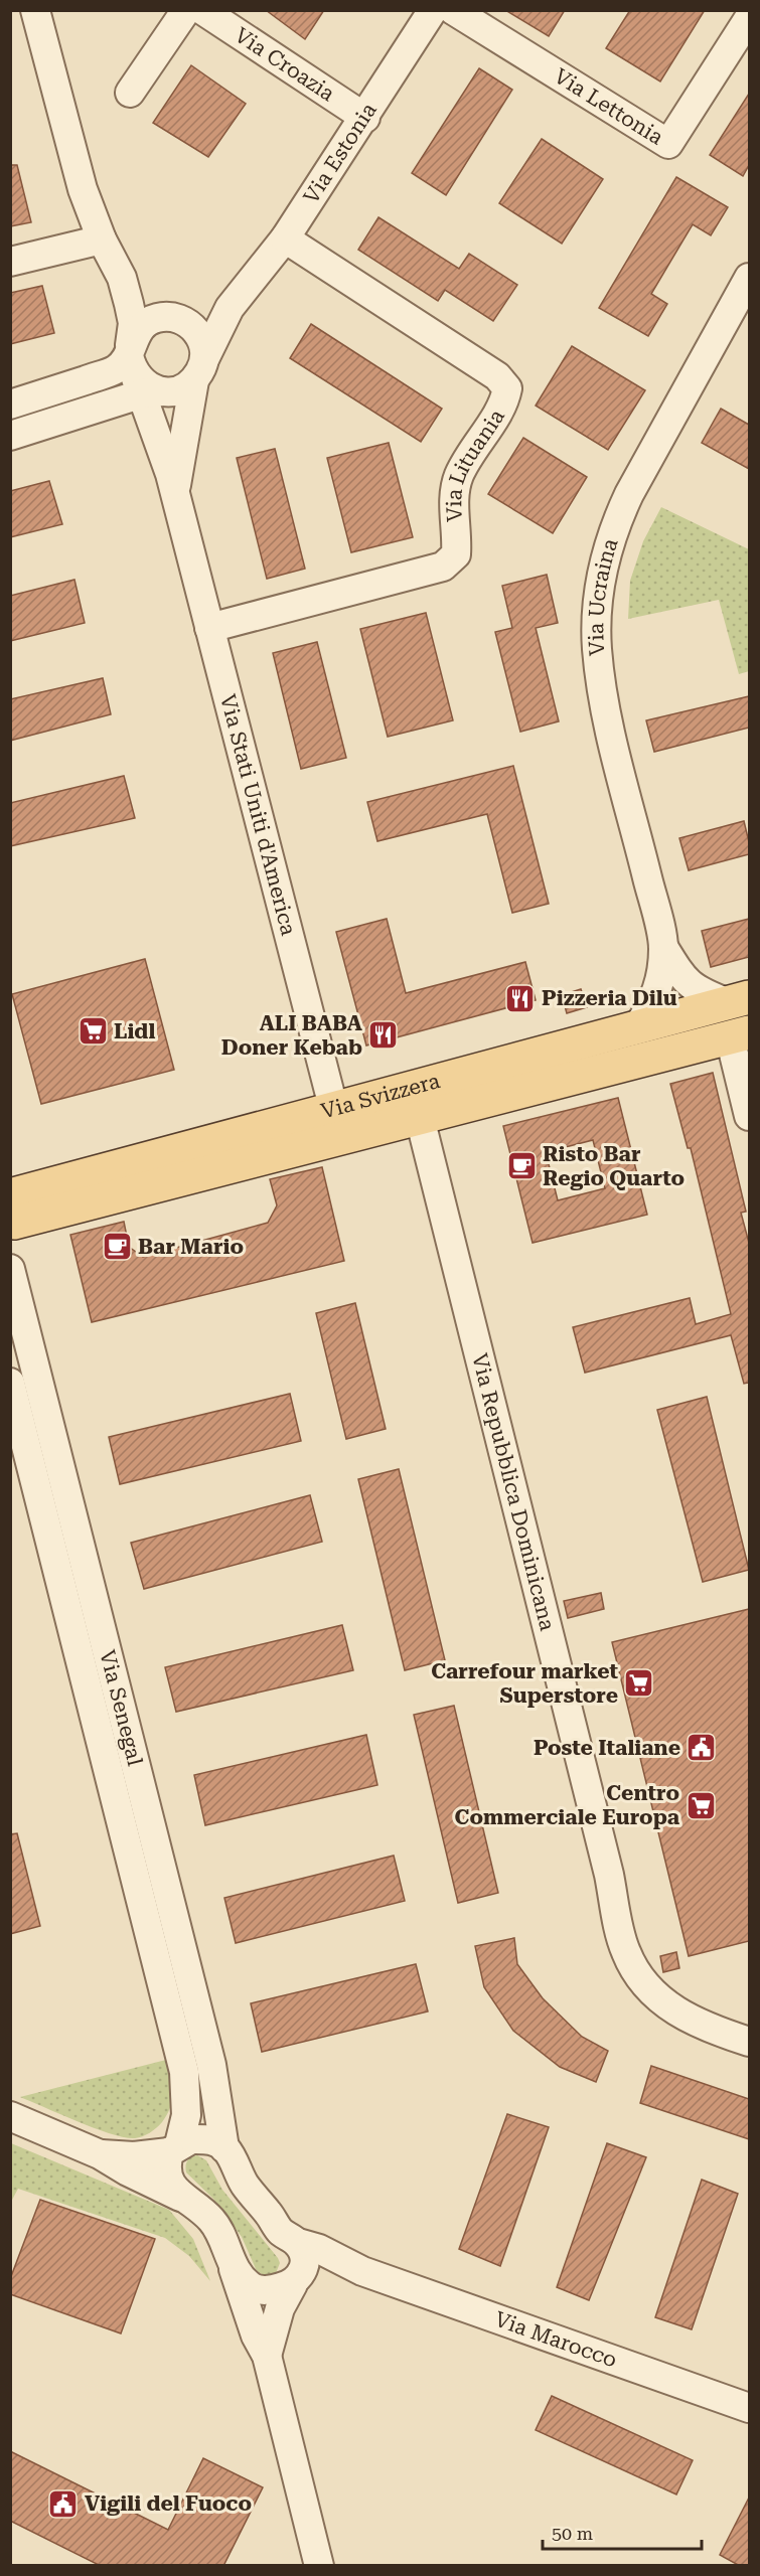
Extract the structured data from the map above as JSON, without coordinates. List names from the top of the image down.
{
  "streets": {
    "main road": ["Via Svizzera"],
    "street": [
      "Via Croazia",
      "Via Lettonia",
      "Via Estonia",
      "Via Lituania",
      "Via Ucraina",
      "Via Stati Uniti d'America",
      "Via Repubblica Dominicana",
      "Via Senegal",
      "Via Marocco"
    ]
  },
  "crossings": [
    ["Via Croazia", "Via Estonia"],
    ["Via Estonia", "Via Lituania"],
    ["Via Estonia", "Via Stati Uniti d'America"],
    ["Via Lituania", "Via Stati Uniti d'America"],
    ["Via Ucraina", "Via Svizzera"],
    ["Via Stati Uniti d'America", "Via Svizzera"],
    ["Via Svizzera", "Via Repubblica Dominicana"]
  ],
  "places": {
    "restaurant": ["Pizzeria Dilu", "ALI BABA Doner Kebab"],
    "supermarket": ["Lidl", "Carrefour market Superstore", "Centro Commerciale Europa"],
    "cafe": ["Risto Bar Regio Quarto", "Bar Mario"],
    "public building": ["Poste Italiane", "Vigili del Fuoco"]
  },
  "scale_bar": "50 m"
}
